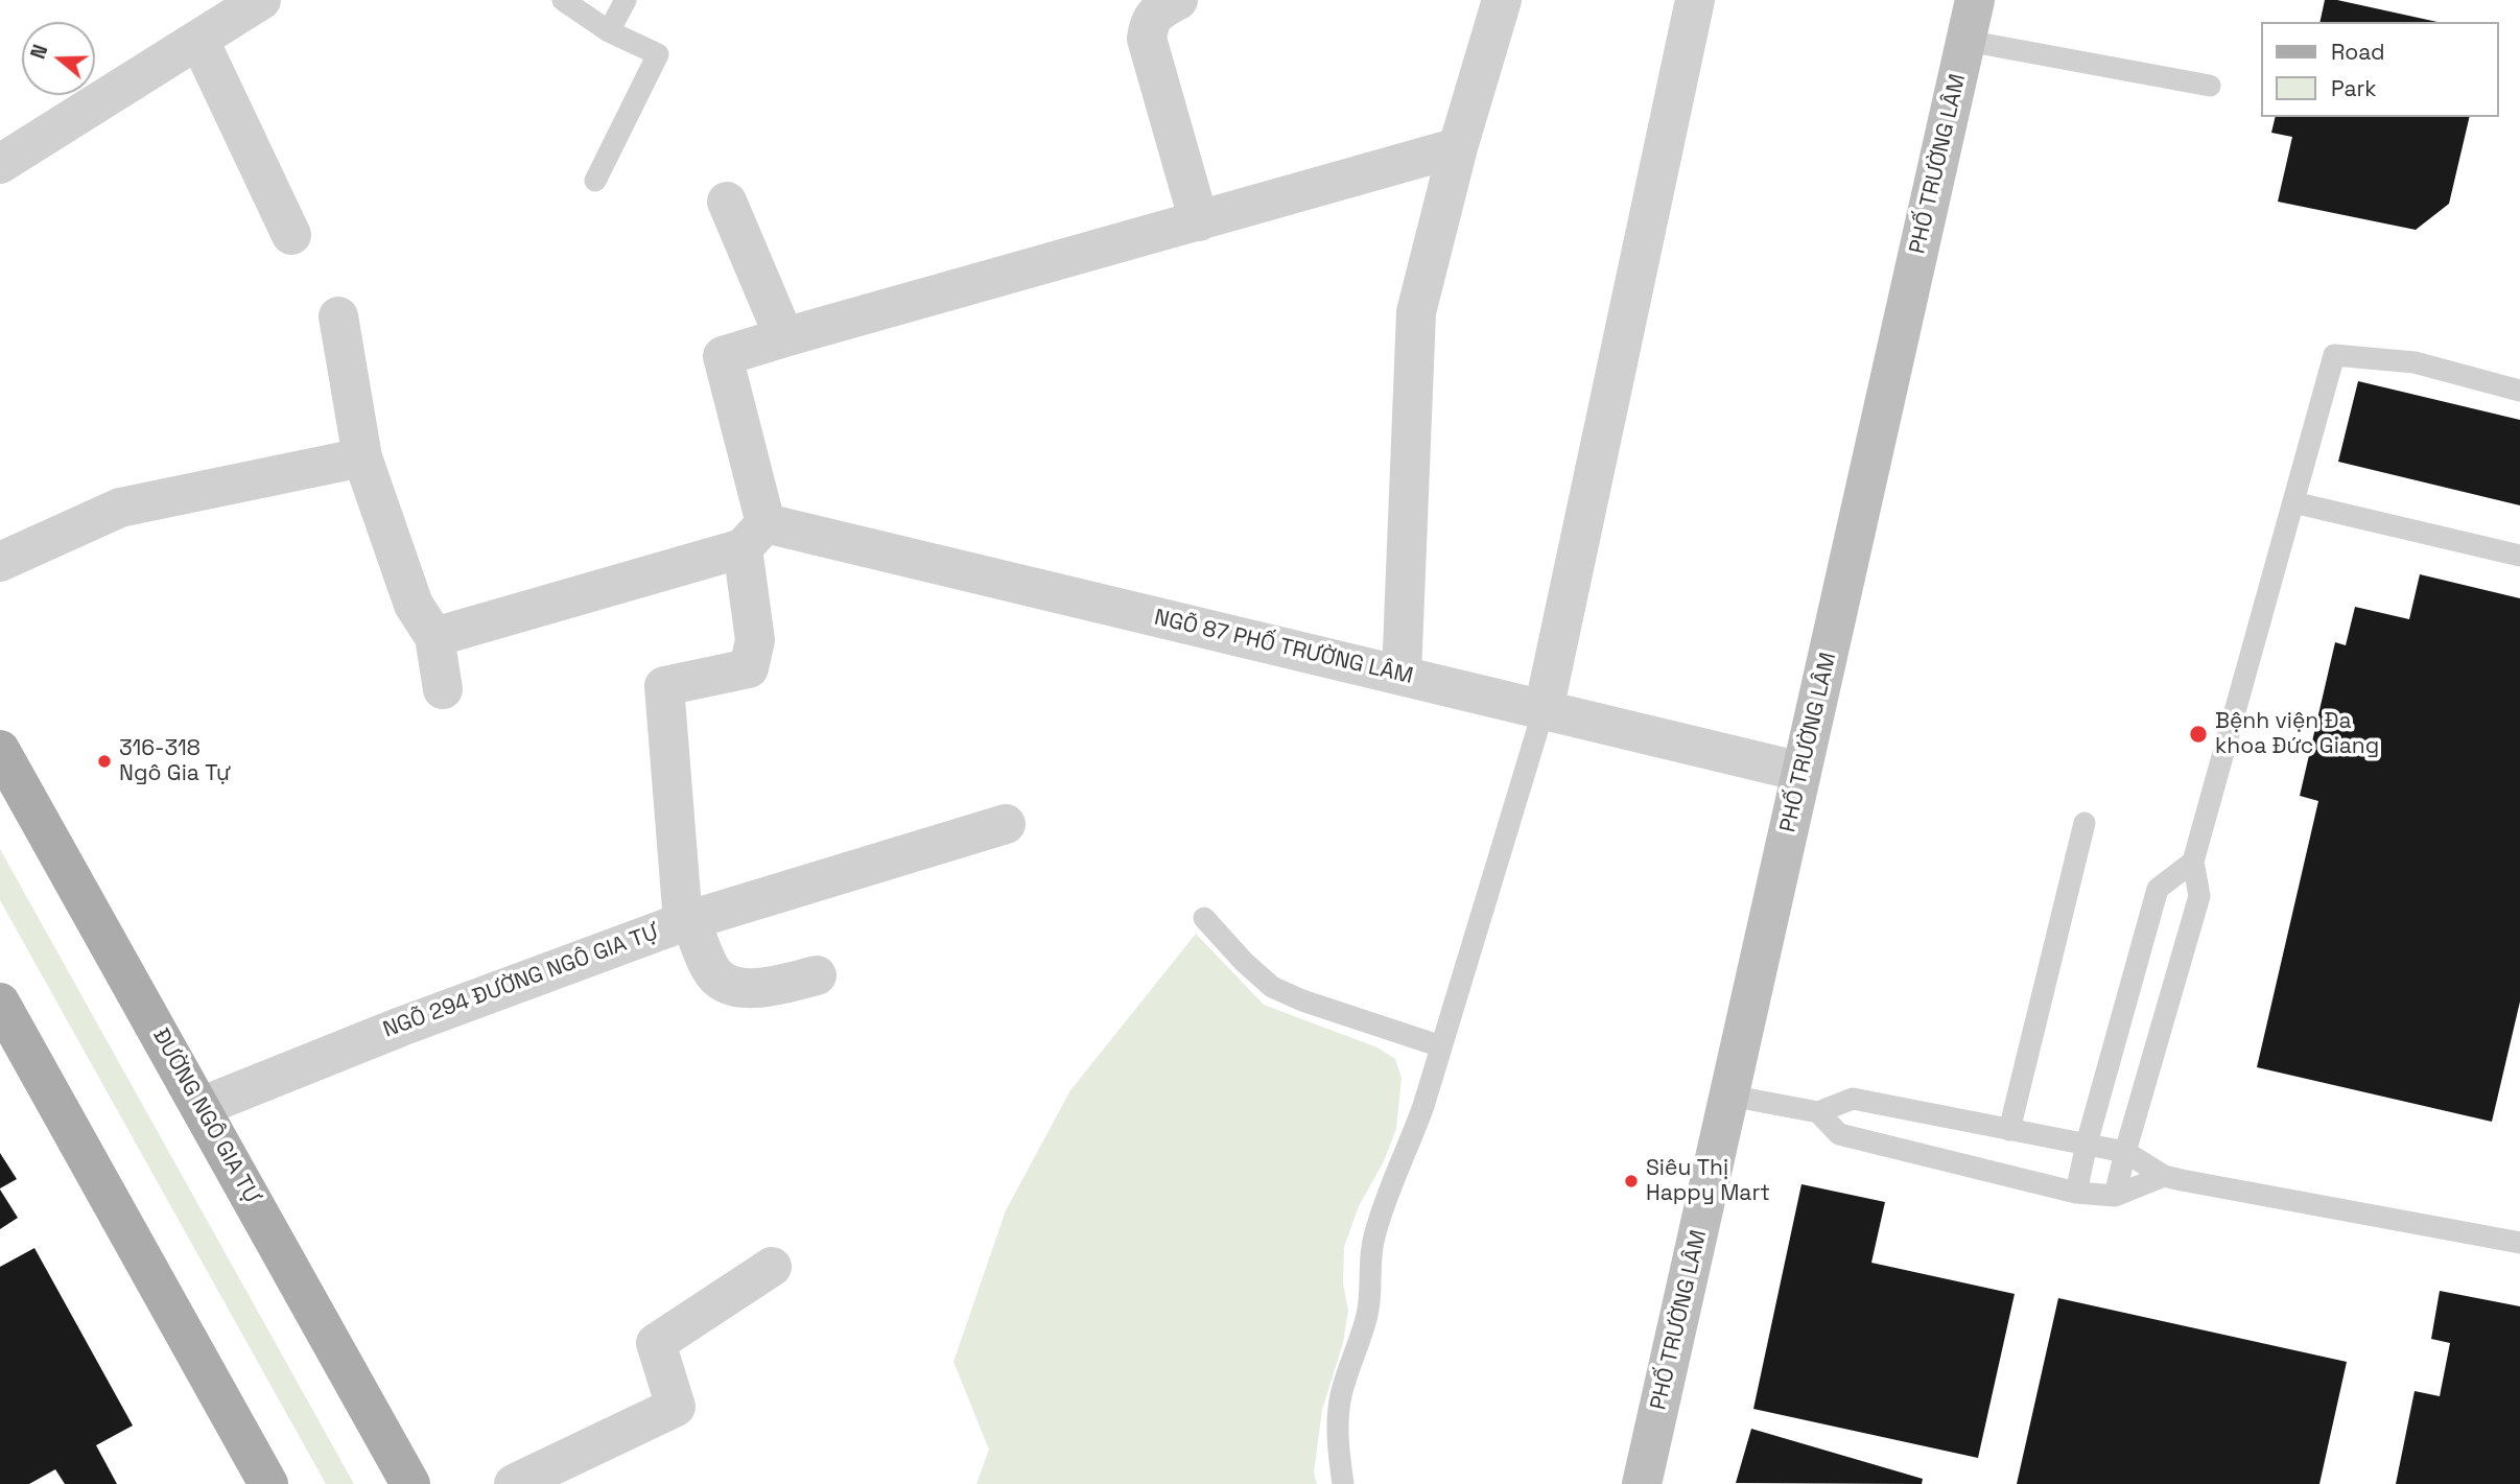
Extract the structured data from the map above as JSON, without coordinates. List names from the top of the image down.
{
  "streets": {
    "main road": ["PHỐ TRƯỜNG LÂM", "ĐƯỜNG NGÔ GIA TỰ"],
    "street": ["NGÕ 87 PHỐ TRƯỜNG LÂM", "NGÕ 294 ĐƯỜNG NGÔ GIA TỰ"]
  },
  "crossings": [
    ["PHỐ TRƯỜNG LÂM", "NGÕ 87 PHỐ TRƯỜNG LÂM"],
    ["NGÕ 87 PHỐ TRƯỜNG LÂM", "NGÕ 294 ĐƯỜNG NGÔ GIA TỰ"],
    ["NGÕ 294 ĐƯỜNG NGÔ GIA TỰ", "ĐƯỜNG NGÔ GIA TỰ"]
  ],
  "places": ["Bệnh viện Đa khoa Đức Giang", "316-318 Ngô Gia Tự", "Siêu Thị Happy Mart"],
  "legend": ["Road", "Park"],
  "north": "left"
}
